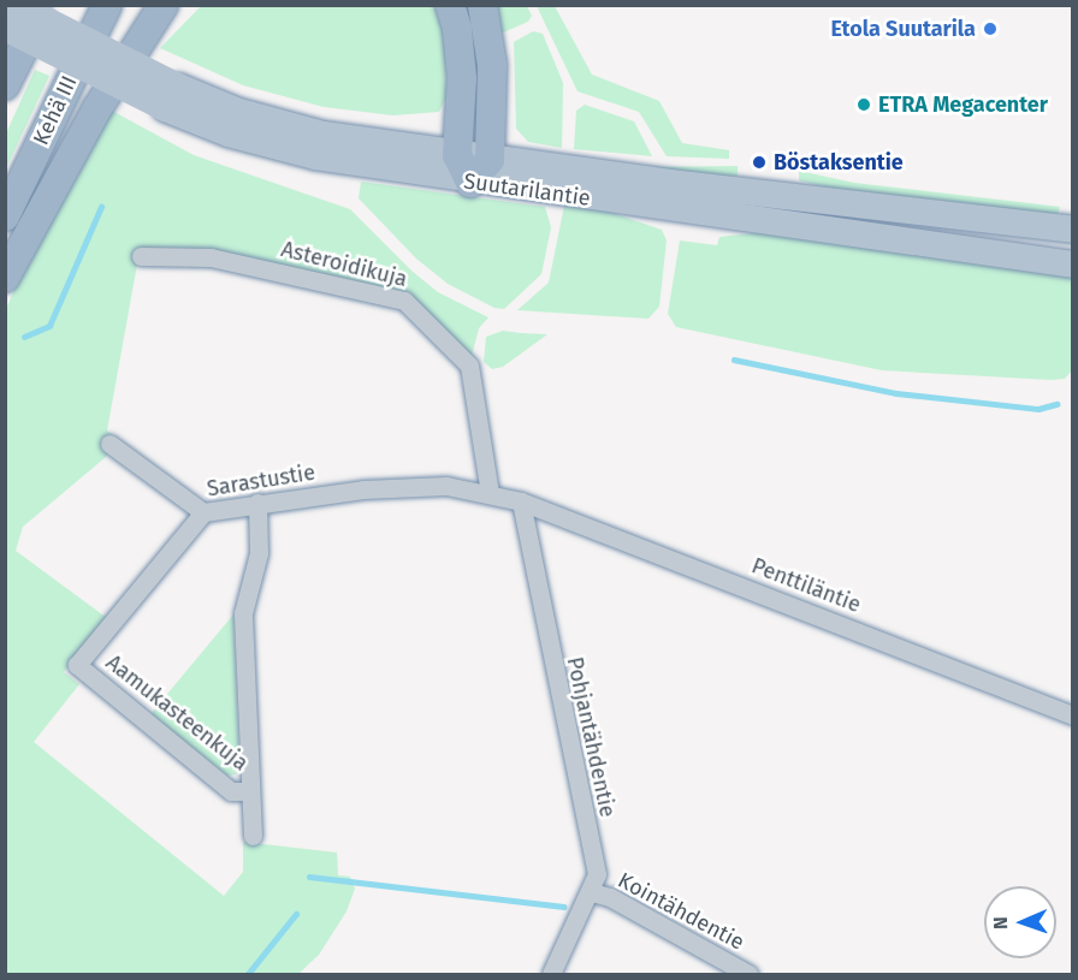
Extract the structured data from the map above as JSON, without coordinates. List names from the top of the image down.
{
  "streets": {
    "highway": ["Kehä III"],
    "main road": ["Suutarilantie"],
    "street": [
      "Asteroidikuja",
      "Sarastustie",
      "Penttiläntie",
      "Aamukasteenkuja",
      "Pohjantähdentie",
      "Kointähdentie"
    ]
  },
  "crossings": [
    ["Asteroidikuja", "Sarastustie"],
    ["Sarastustie", "Penttiläntie"],
    ["Sarastustie", "Aamukasteenkuja"],
    ["Sarastustie", "Pohjantähdentie"],
    ["Penttiläntie", "Pohjantähdentie"],
    ["Pohjantähdentie", "Kointähdentie"]
  ],
  "places": ["Etola Suutarila", "ETRA Megacenter", "Böstaksentie"],
  "north": "left"
}
